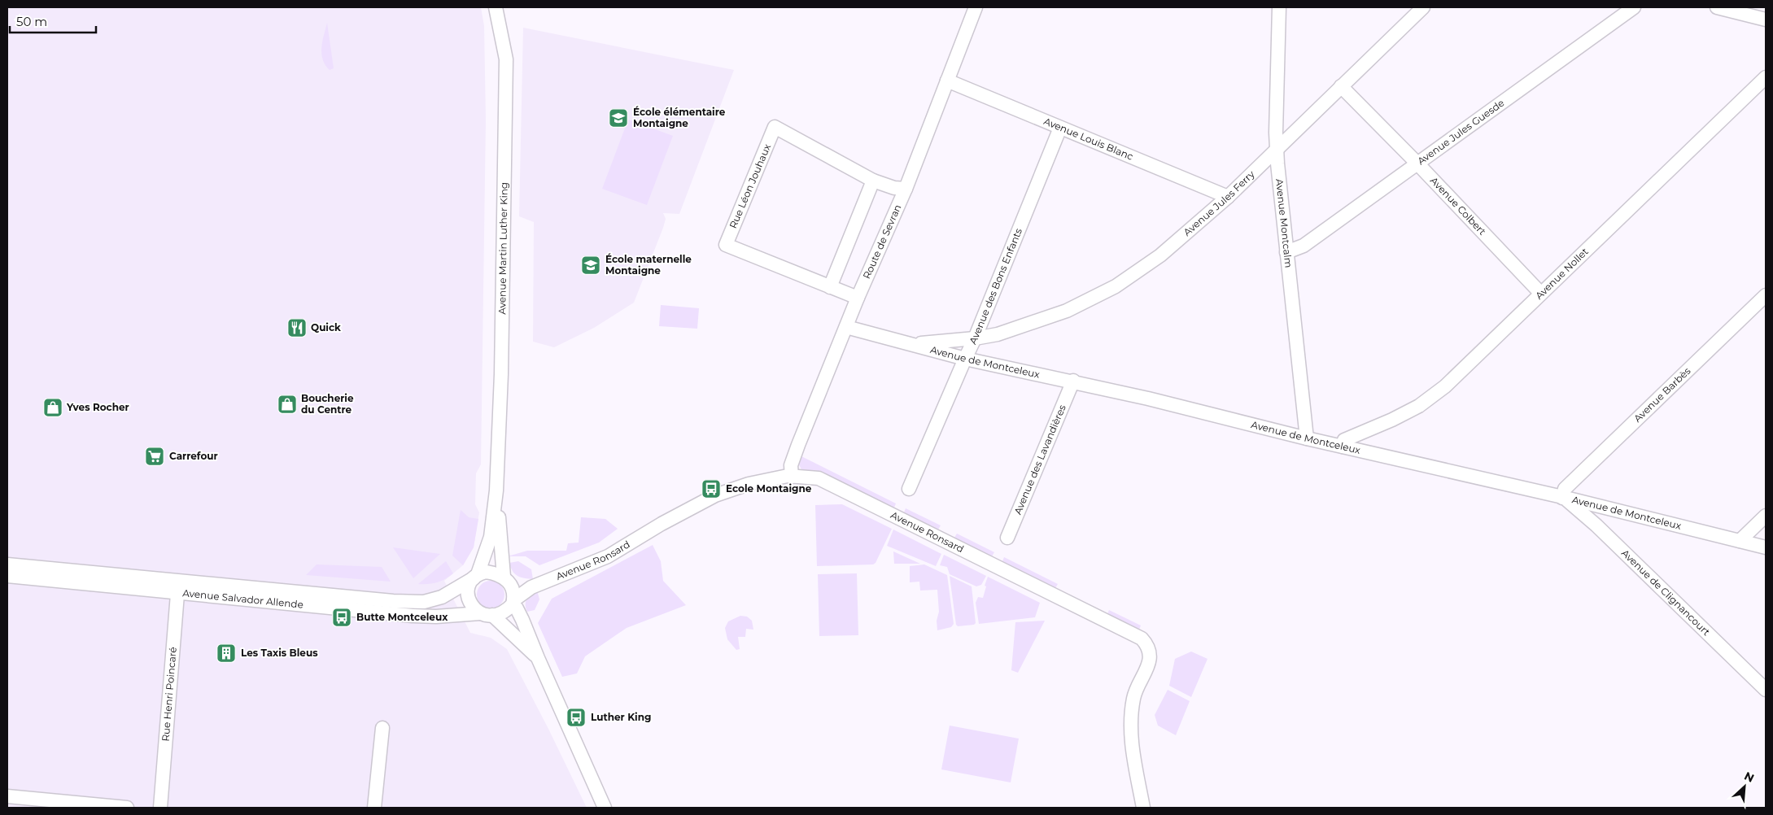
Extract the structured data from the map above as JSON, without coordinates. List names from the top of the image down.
{
  "streets": {
    "street": [
      "Avenue Jules Guesde",
      "Avenue Louis Blanc",
      "Rue Léon Jouhaux",
      "Avenue Jules Ferry",
      "Avenue Colbert",
      "Avenue Montcalm",
      "Route de Sevran",
      "Avenue Martin Luther King",
      "Avenue Nollet",
      "Avenue des Bons Enfants",
      "Avenue de Montceleux",
      "Avenue Barbès",
      "Avenue des Lavandières",
      "Avenue Ronsard",
      "Avenue de Clignancourt",
      "Avenue Salvador Allende",
      "Rue Henri Poincaré"
    ]
  },
  "crossings": [
    ["Avenue Jules Guesde", "Avenue Colbert"],
    ["Avenue Jules Guesde", "Avenue Montcalm"],
    ["Avenue Louis Blanc", "Avenue Jules Ferry"],
    ["Avenue Louis Blanc", "Route de Sevran"],
    ["Avenue Louis Blanc", "Avenue des Bons Enfants"],
    ["Rue Léon Jouhaux", "Route de Sevran"],
    ["Avenue Jules Ferry", "Avenue Colbert"],
    ["Avenue Jules Ferry", "Avenue Montcalm"],
    ["Avenue Jules Ferry", "Avenue des Bons Enfants"],
    ["Avenue Jules Ferry", "Avenue de Montceleux"],
    ["Avenue Colbert", "Avenue Nollet"],
    ["Avenue Montcalm", "Avenue de Montceleux"],
    ["Route de Sevran", "Avenue de Montceleux"],
    ["Route de Sevran", "Avenue Ronsard"],
    ["Avenue Martin Luther King", "Avenue Ronsard"],
    ["Avenue Martin Luther King", "Avenue Salvador Allende"],
    ["Avenue Nollet", "Avenue de Montceleux"],
    ["Avenue des Bons Enfants", "Avenue de Montceleux"],
    ["Avenue de Montceleux", "Avenue Barbès"],
    ["Avenue de Montceleux", "Avenue des Lavandières"],
    ["Avenue de Montceleux", "Avenue de Clignancourt"],
    ["Avenue Barbès", "Avenue de Clignancourt"],
    ["Avenue Ronsard", "Avenue Salvador Allende"],
    ["Avenue Salvador Allende", "Rue Henri Poincaré"]
  ],
  "places": {
    "school or university": ["École élémentaire Montaigne", "École maternelle Montaigne"],
    "restaurant": ["Quick"],
    "shop": ["Boucherie du Centre", "Yves Rocher"],
    "supermarket": ["Carrefour"],
    "bus stop": ["Ecole Montaigne", "Butte Montceleux", "Luther King"],
    "building": ["Les Taxis Bleus"]
  },
  "scale_bar": "50 m",
  "north": "top right"
}
